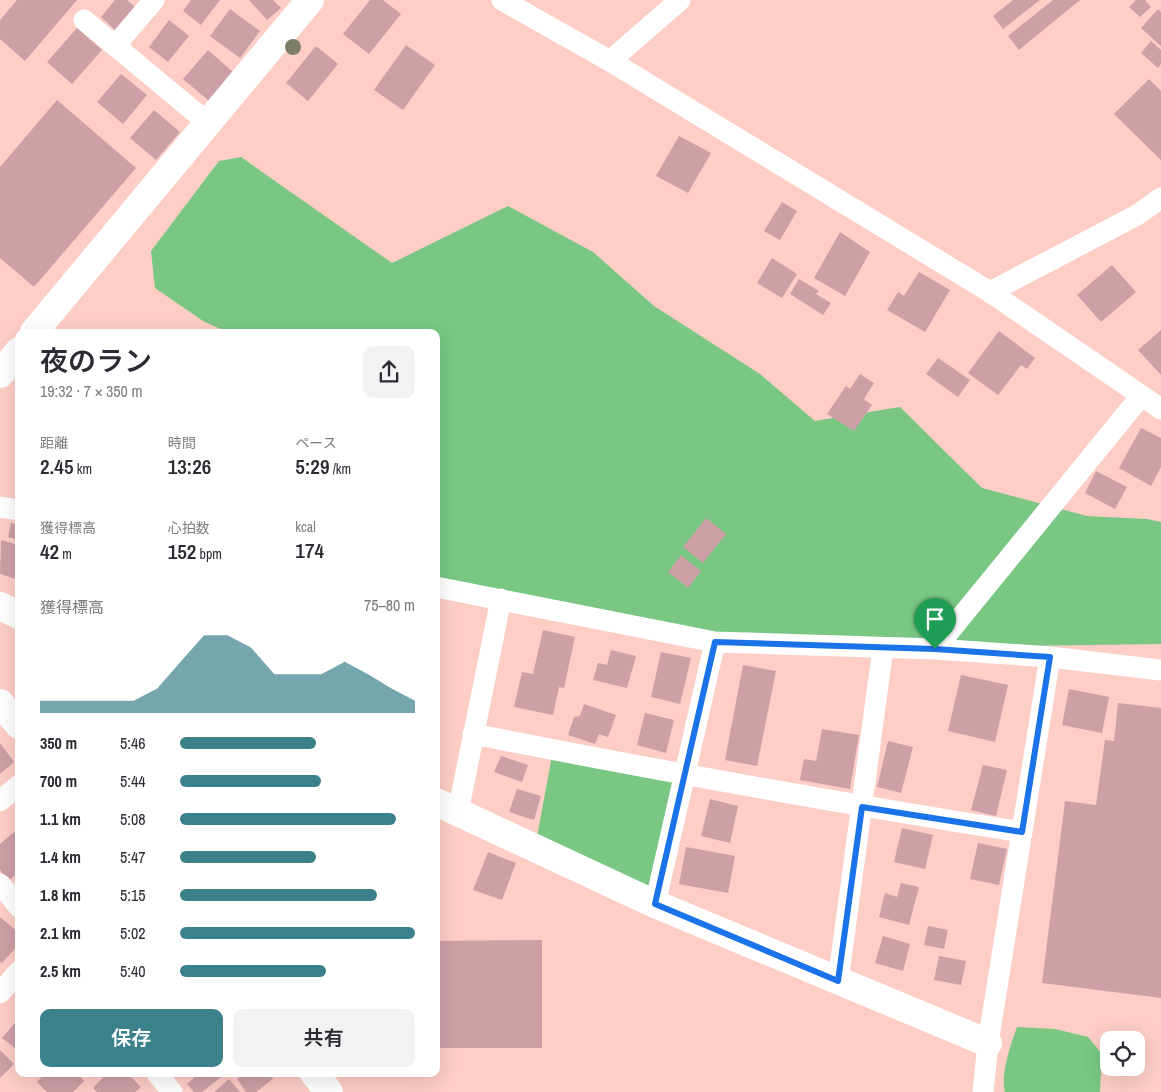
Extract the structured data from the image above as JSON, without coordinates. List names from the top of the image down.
{
  "page": {
    "heading": ["夜のラン", "19:32 · 7 × 350 m"],
    "stats": [
      ["距離", "2.45 km"],
      ["時間", "13:26"],
      ["ペース", "5:29 /km"],
      ["獲得標高", "42 m"],
      ["心拍数", "152 bpm"],
      ["kcal", "174"]
    ],
    "chart": ["獲得標高", "75–80 m"],
    "list": [
      {
        "name": "350 m",
        "note": "5:46"
      },
      {
        "name": "700 m",
        "note": "5:44"
      },
      {
        "name": "1.1 km",
        "note": "5:08"
      },
      {
        "name": "1.4 km",
        "note": "5:47"
      },
      {
        "name": "1.8 km",
        "note": "5:15"
      },
      {
        "name": "2.1 km",
        "note": "5:02"
      },
      {
        "name": "2.5 km",
        "note": "5:40"
      }
    ],
    "buttons": ["保存", "共有"]
  }
}
